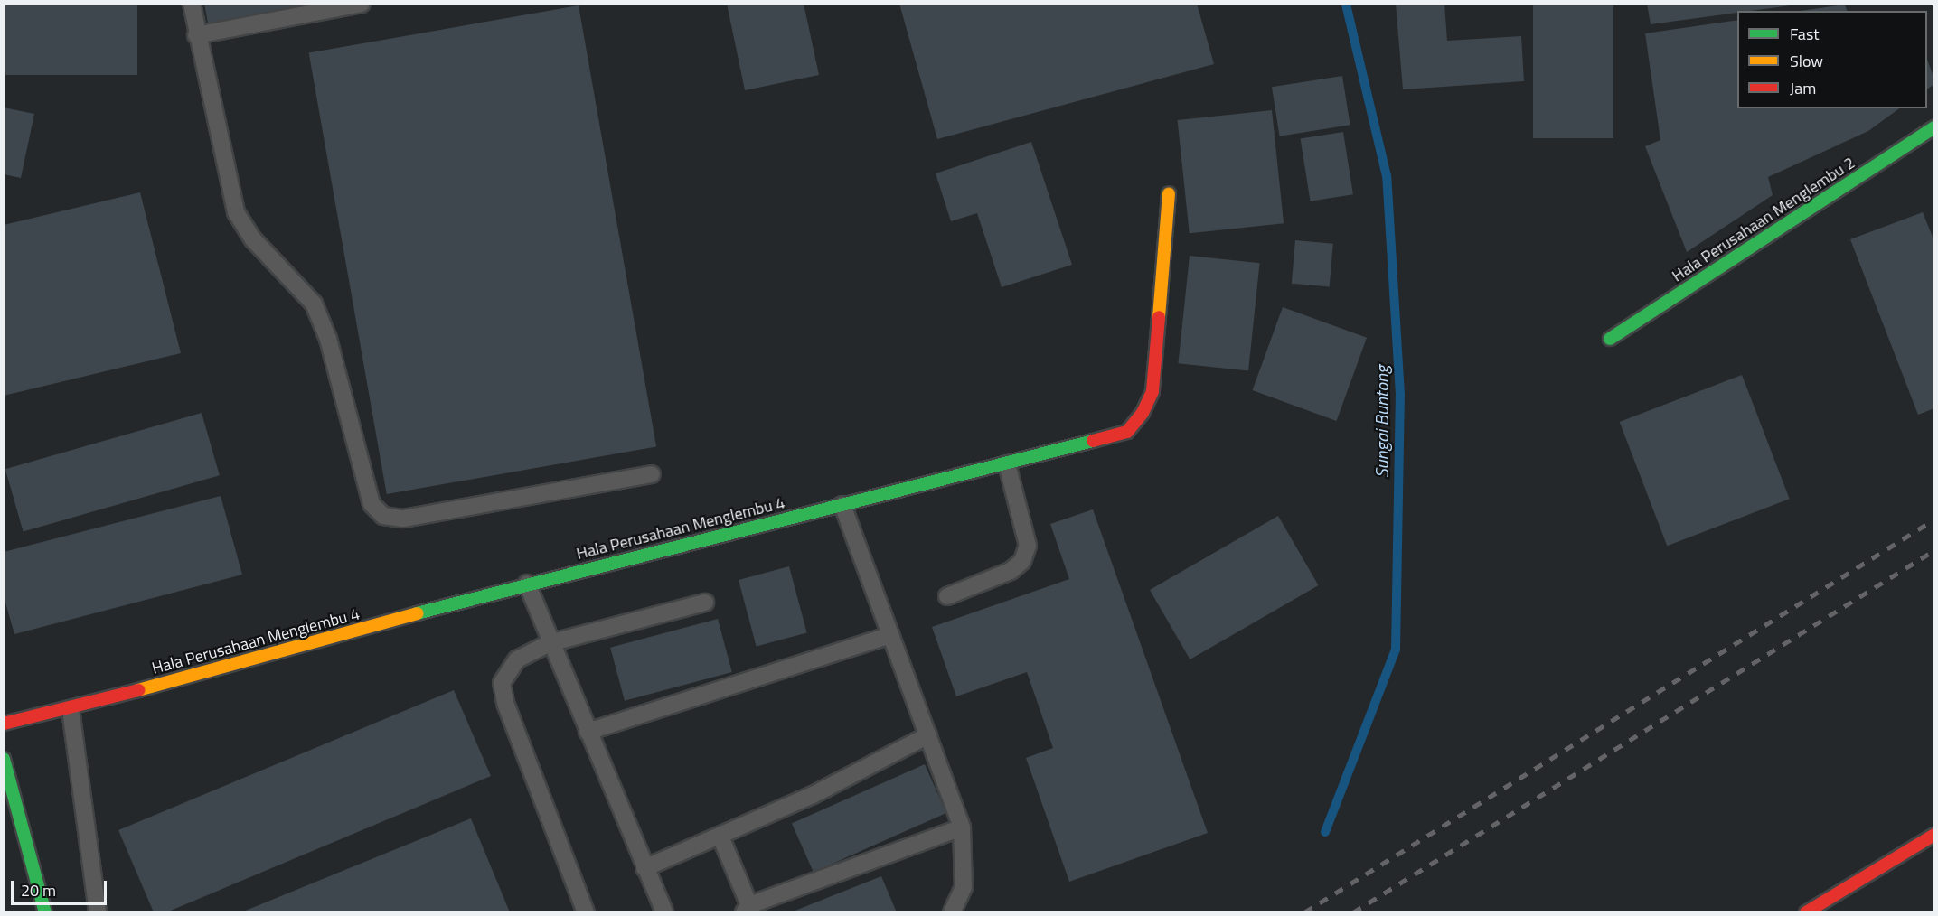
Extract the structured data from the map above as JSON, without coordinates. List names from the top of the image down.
{
  "streets": {
    "street": ["Hala Perusahaan Menglembu 2", "Hala Perusahaan Menglembu 4"]
  },
  "water": ["Sungai Buntong"],
  "legend": ["Fast", "Slow", "Jam"],
  "scale_bar": "20 m"
}
